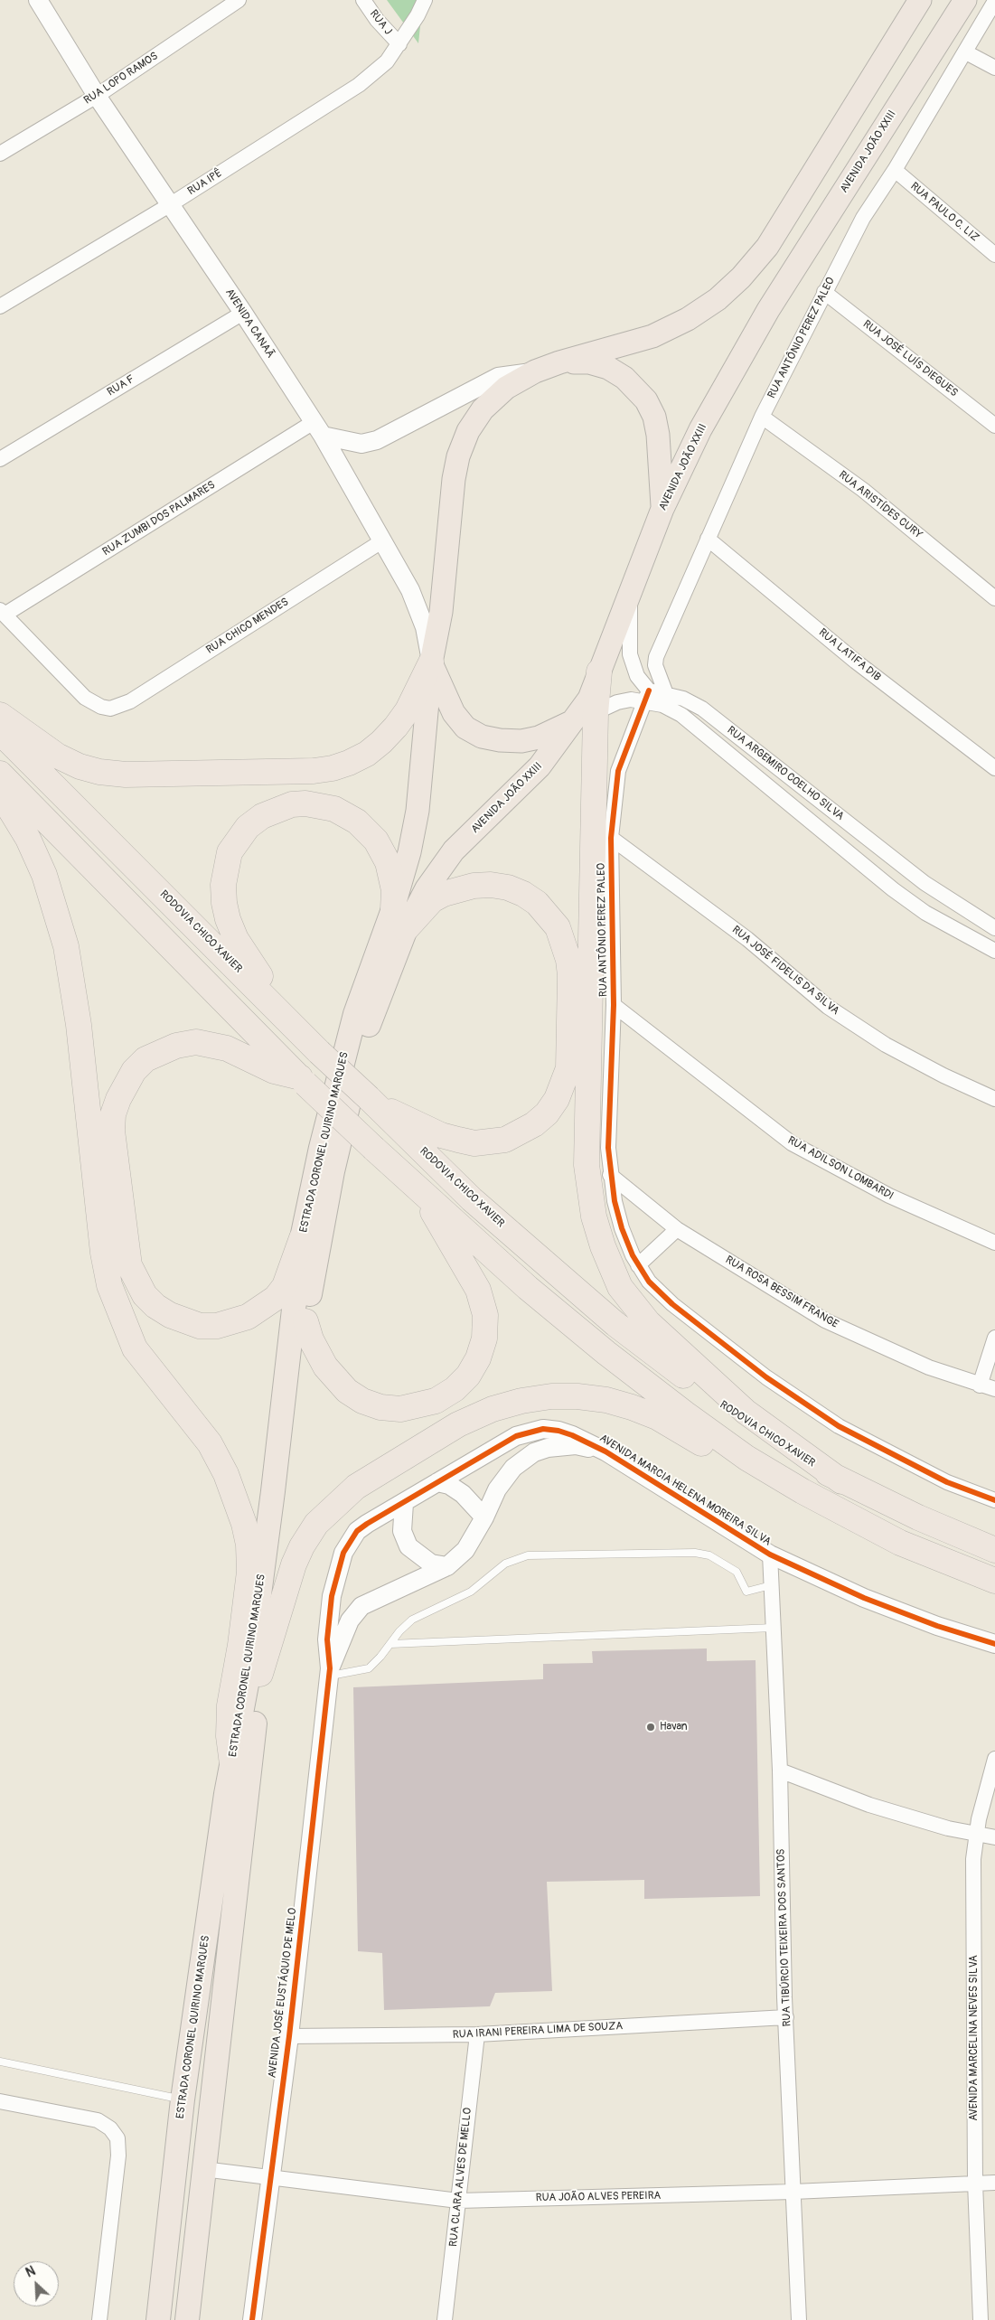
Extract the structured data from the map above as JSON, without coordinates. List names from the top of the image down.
{
  "streets": {
    "highway": ["RODOVIA CHICO XAVIER", "ESTRADA CORONEL QUIRINO MARQUES"],
    "main road": ["AVENIDA JOÃO XXIII"],
    "street": [
      "RUA J",
      "RUA LOPO RAMOS",
      "RUA IPÊ",
      "RUA PAULO C. LIZ",
      "AVENIDA CANAÃ",
      "RUA ANTÔNIO PEREZ PALEO",
      "RUA JOSÉ LUÍS DIEGUES",
      "RUA F",
      "RUA ARISTÍDES CURY",
      "RUA ZUMBI DOS PALMARES",
      "RUA CHICO MENDES",
      "RUA LATIFA DIB",
      "RUA ARGEMIRO COELHO SILVA",
      "RUA JOSÉ FIDELIS DA SILVA",
      "RUA ADILSON LOMBARDI",
      "RUA ROSA BESSIM FRANGE",
      "AVENIDA MARCIA HELENA MOREIRA SILVA",
      "RUA TIBÚRCIO TEIXEIRA DOS SANTOS",
      "AVENIDA JOSÉ EUSTÁQUIO DE MELO",
      "RUA IRANI PEREIRA LIMA DE SOUZA",
      "AVENIDA MARCELINA NEVES SILVA",
      "RUA CLARA ALVES DE MELLO",
      "RUA JOÃO ALVES PEREIRA"
    ]
  },
  "crossings": [
    ["RUA J", "RUA IPÊ"],
    ["RUA LOPO RAMOS", "AVENIDA CANAÃ"],
    ["AVENIDA JOÃO XXIII", "RUA ARGEMIRO COELHO SILVA"],
    ["RUA IPÊ", "AVENIDA CANAÃ"],
    ["RUA PAULO C. LIZ", "RUA ANTÔNIO PEREZ PALEO"],
    ["AVENIDA CANAÃ", "RUA F"],
    ["AVENIDA CANAÃ", "RUA ZUMBI DOS PALMARES"],
    ["AVENIDA CANAÃ", "RUA CHICO MENDES"],
    ["RUA ANTÔNIO PEREZ PALEO", "RUA JOSÉ LUÍS DIEGUES"],
    ["RUA ANTÔNIO PEREZ PALEO", "RUA ARISTÍDES CURY"],
    ["RUA ANTÔNIO PEREZ PALEO", "RUA LATIFA DIB"],
    ["RUA ANTÔNIO PEREZ PALEO", "RUA ARGEMIRO COELHO SILVA"],
    ["RUA ANTÔNIO PEREZ PALEO", "RUA JOSÉ FIDELIS DA SILVA"],
    ["RUA ANTÔNIO PEREZ PALEO", "RUA ADILSON LOMBARDI"],
    ["RUA ANTÔNIO PEREZ PALEO", "RUA ROSA BESSIM FRANGE"],
    ["RUA ZUMBI DOS PALMARES", "RUA CHICO MENDES"],
    ["ESTRADA CORONEL QUIRINO MARQUES", "RUA JOÃO ALVES PEREIRA"],
    ["AVENIDA MARCIA HELENA MOREIRA SILVA", "RUA TIBÚRCIO TEIXEIRA DOS SANTOS"],
    ["AVENIDA MARCIA HELENA MOREIRA SILVA", "AVENIDA JOSÉ EUSTÁQUIO DE MELO"],
    ["RUA TIBÚRCIO TEIXEIRA DOS SANTOS", "RUA IRANI PEREIRA LIMA DE SOUZA"],
    ["RUA TIBÚRCIO TEIXEIRA DOS SANTOS", "RUA JOÃO ALVES PEREIRA"],
    ["AVENIDA JOSÉ EUSTÁQUIO DE MELO", "RUA IRANI PEREIRA LIMA DE SOUZA"],
    ["AVENIDA JOSÉ EUSTÁQUIO DE MELO", "RUA JOÃO ALVES PEREIRA"],
    ["RUA IRANI PEREIRA LIMA DE SOUZA", "RUA CLARA ALVES DE MELLO"],
    ["AVENIDA MARCELINA NEVES SILVA", "RUA JOÃO ALVES PEREIRA"],
    ["RUA CLARA ALVES DE MELLO", "RUA JOÃO ALVES PEREIRA"]
  ],
  "places": ["Havan"],
  "north": "top left"
}
